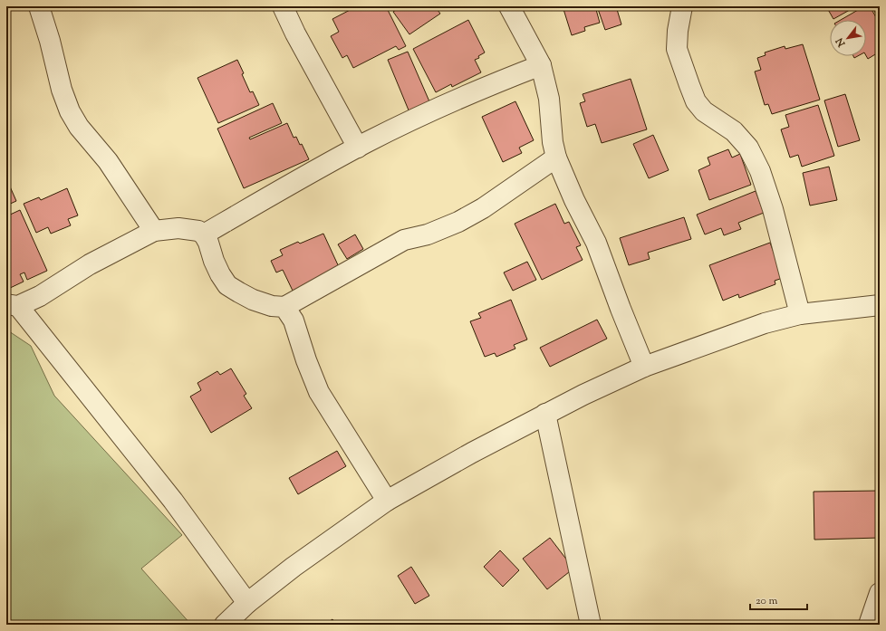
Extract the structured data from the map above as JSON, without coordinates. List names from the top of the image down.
{
  "scale_bar": "20 m",
  "north": "bottom left"
}
